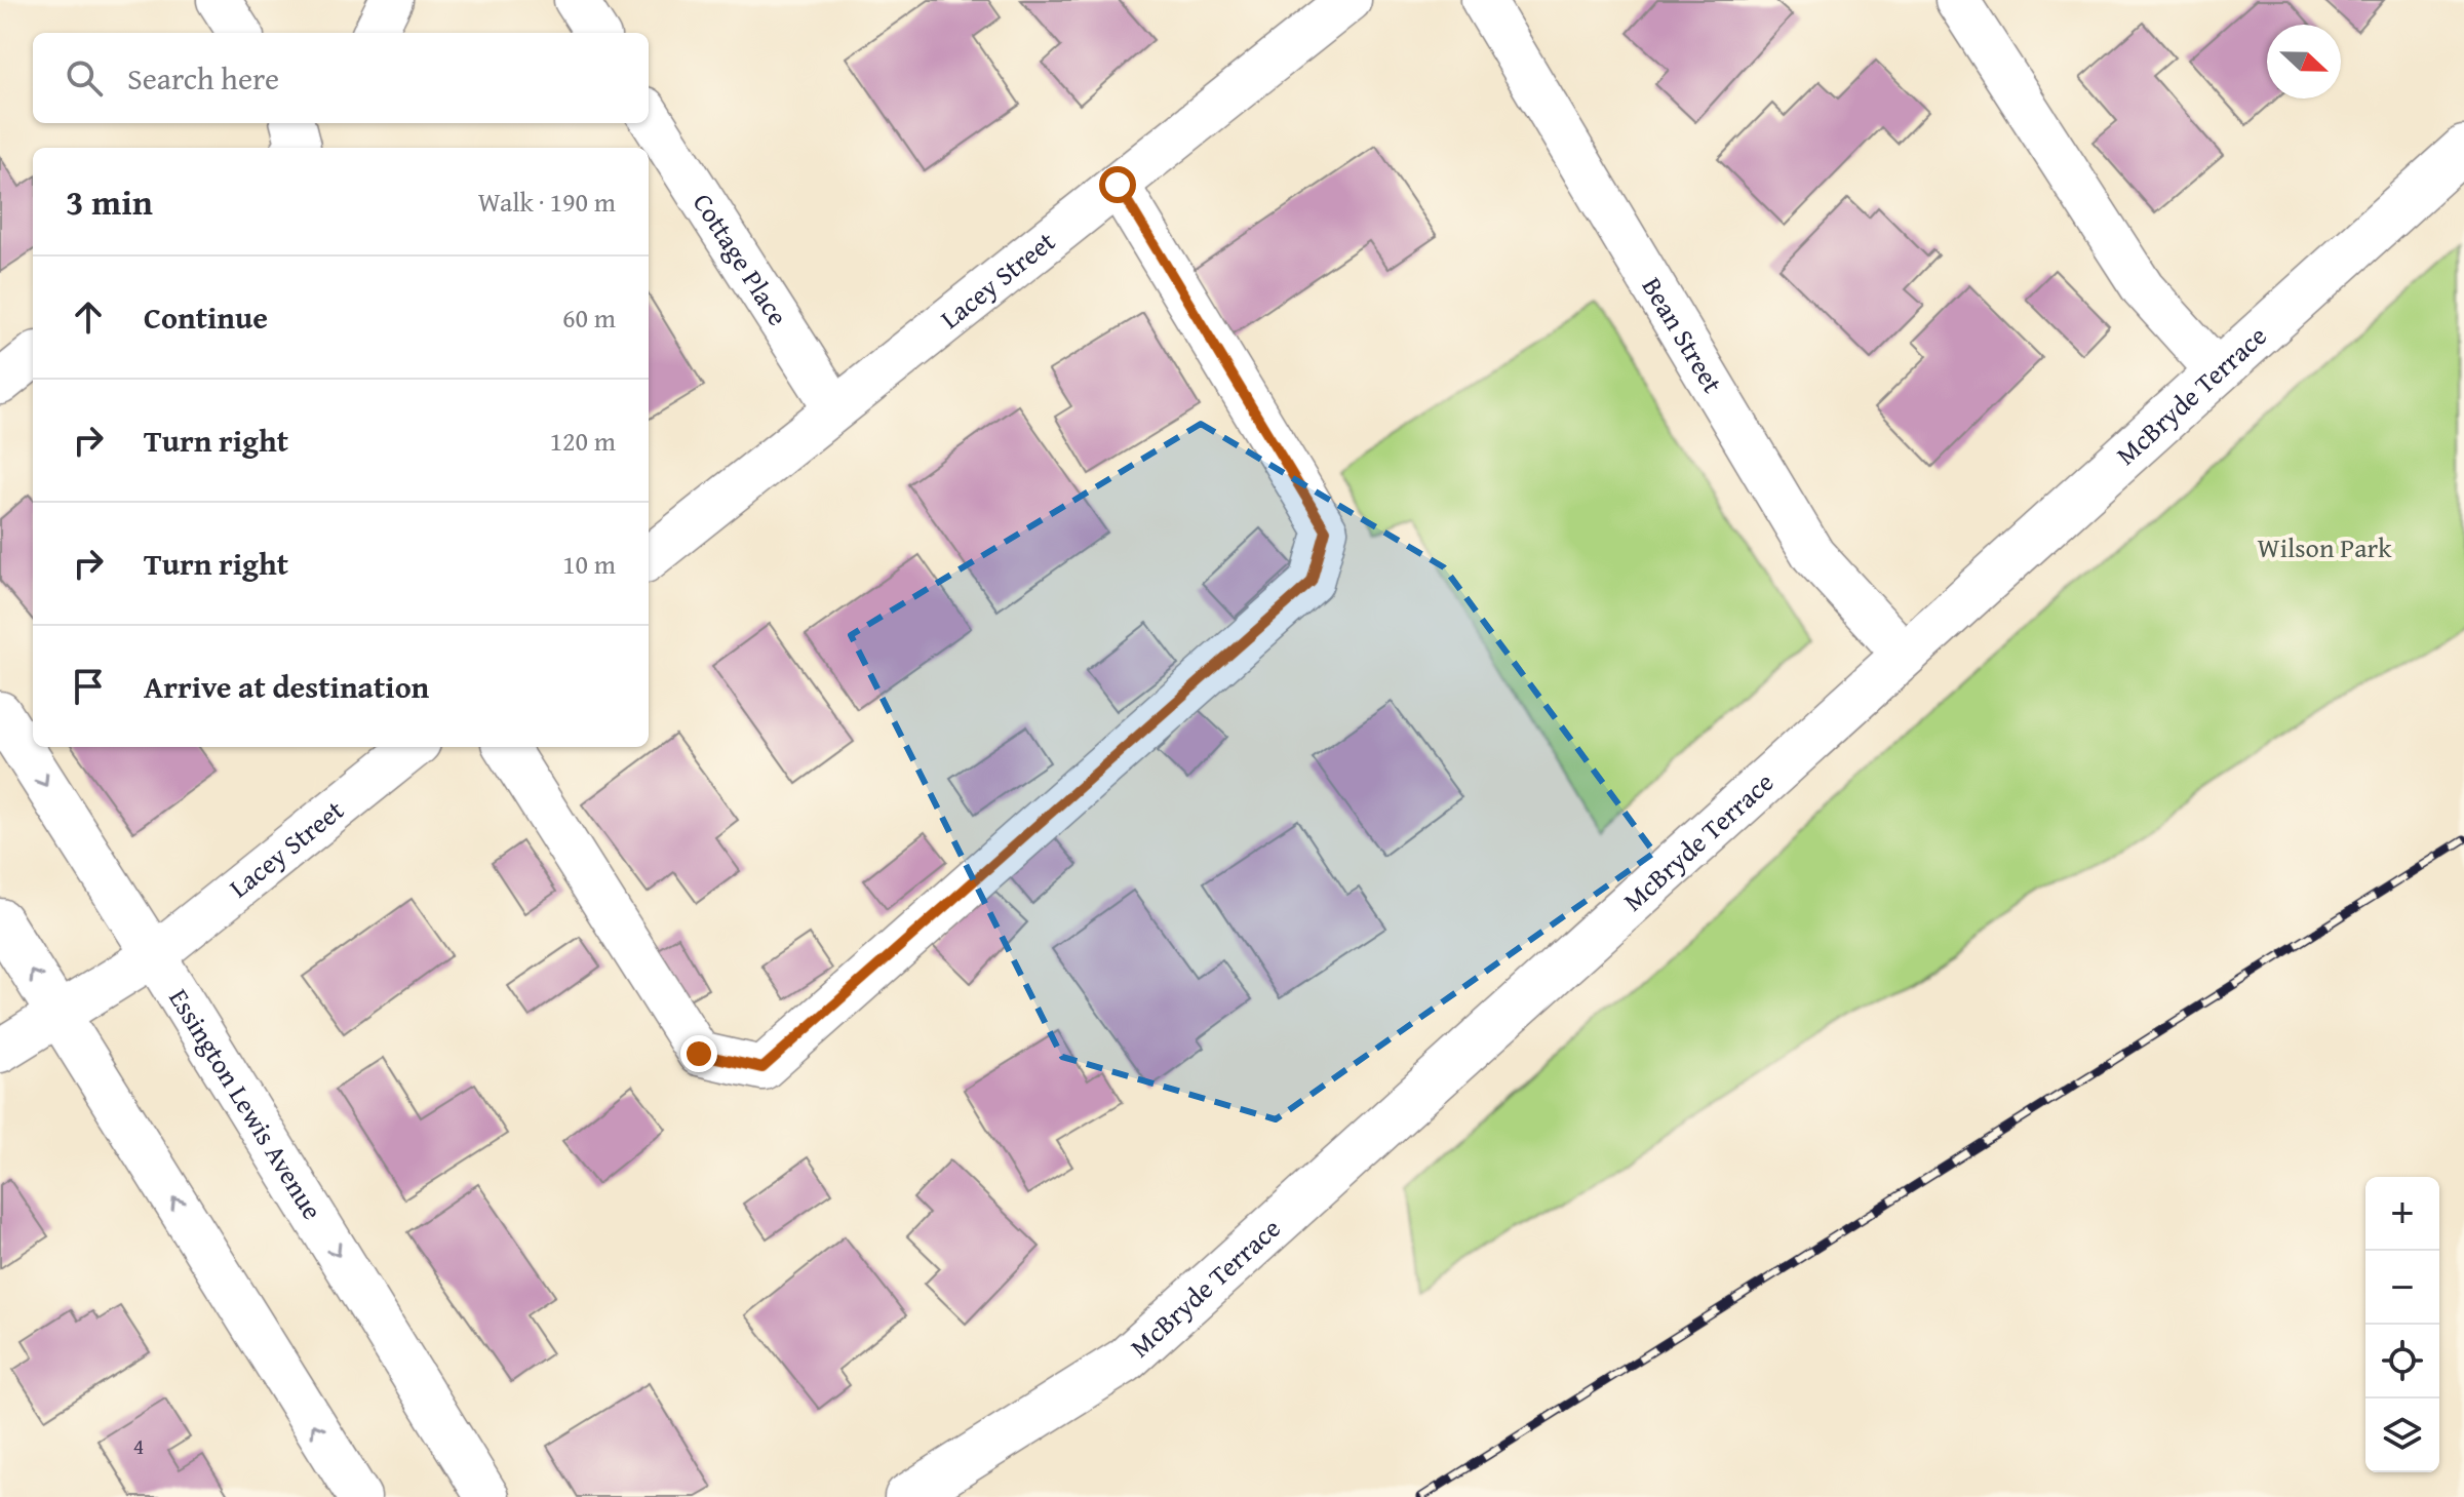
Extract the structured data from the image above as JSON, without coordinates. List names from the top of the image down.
{
  "streets": {
    "main road": ["McBryde Terrace"],
    "street": [
      "Cottage Place",
      "Lacey Street",
      "Bean Street",
      "Essington Lewis Avenue"
    ]
  },
  "crossings": [
    ["Cottage Place", "Lacey Street"],
    ["Lacey Street", "Essington Lewis Avenue"],
    ["Bean Street", "McBryde Terrace"]
  ],
  "parks": ["Wilson Park"],
  "house_numbers": ["4"],
  "north": "right",
  "page": {
    "search": "Search here",
    "heading": ["3 min", "Walk · 190 m"],
    "list": [
      ["Continue", "60 m"],
      ["Turn right", "120 m"],
      ["Turn right", "10 m"],
      "Arrive at destination"
    ],
    "map_buttons": ["+", "−"]
  }
}
